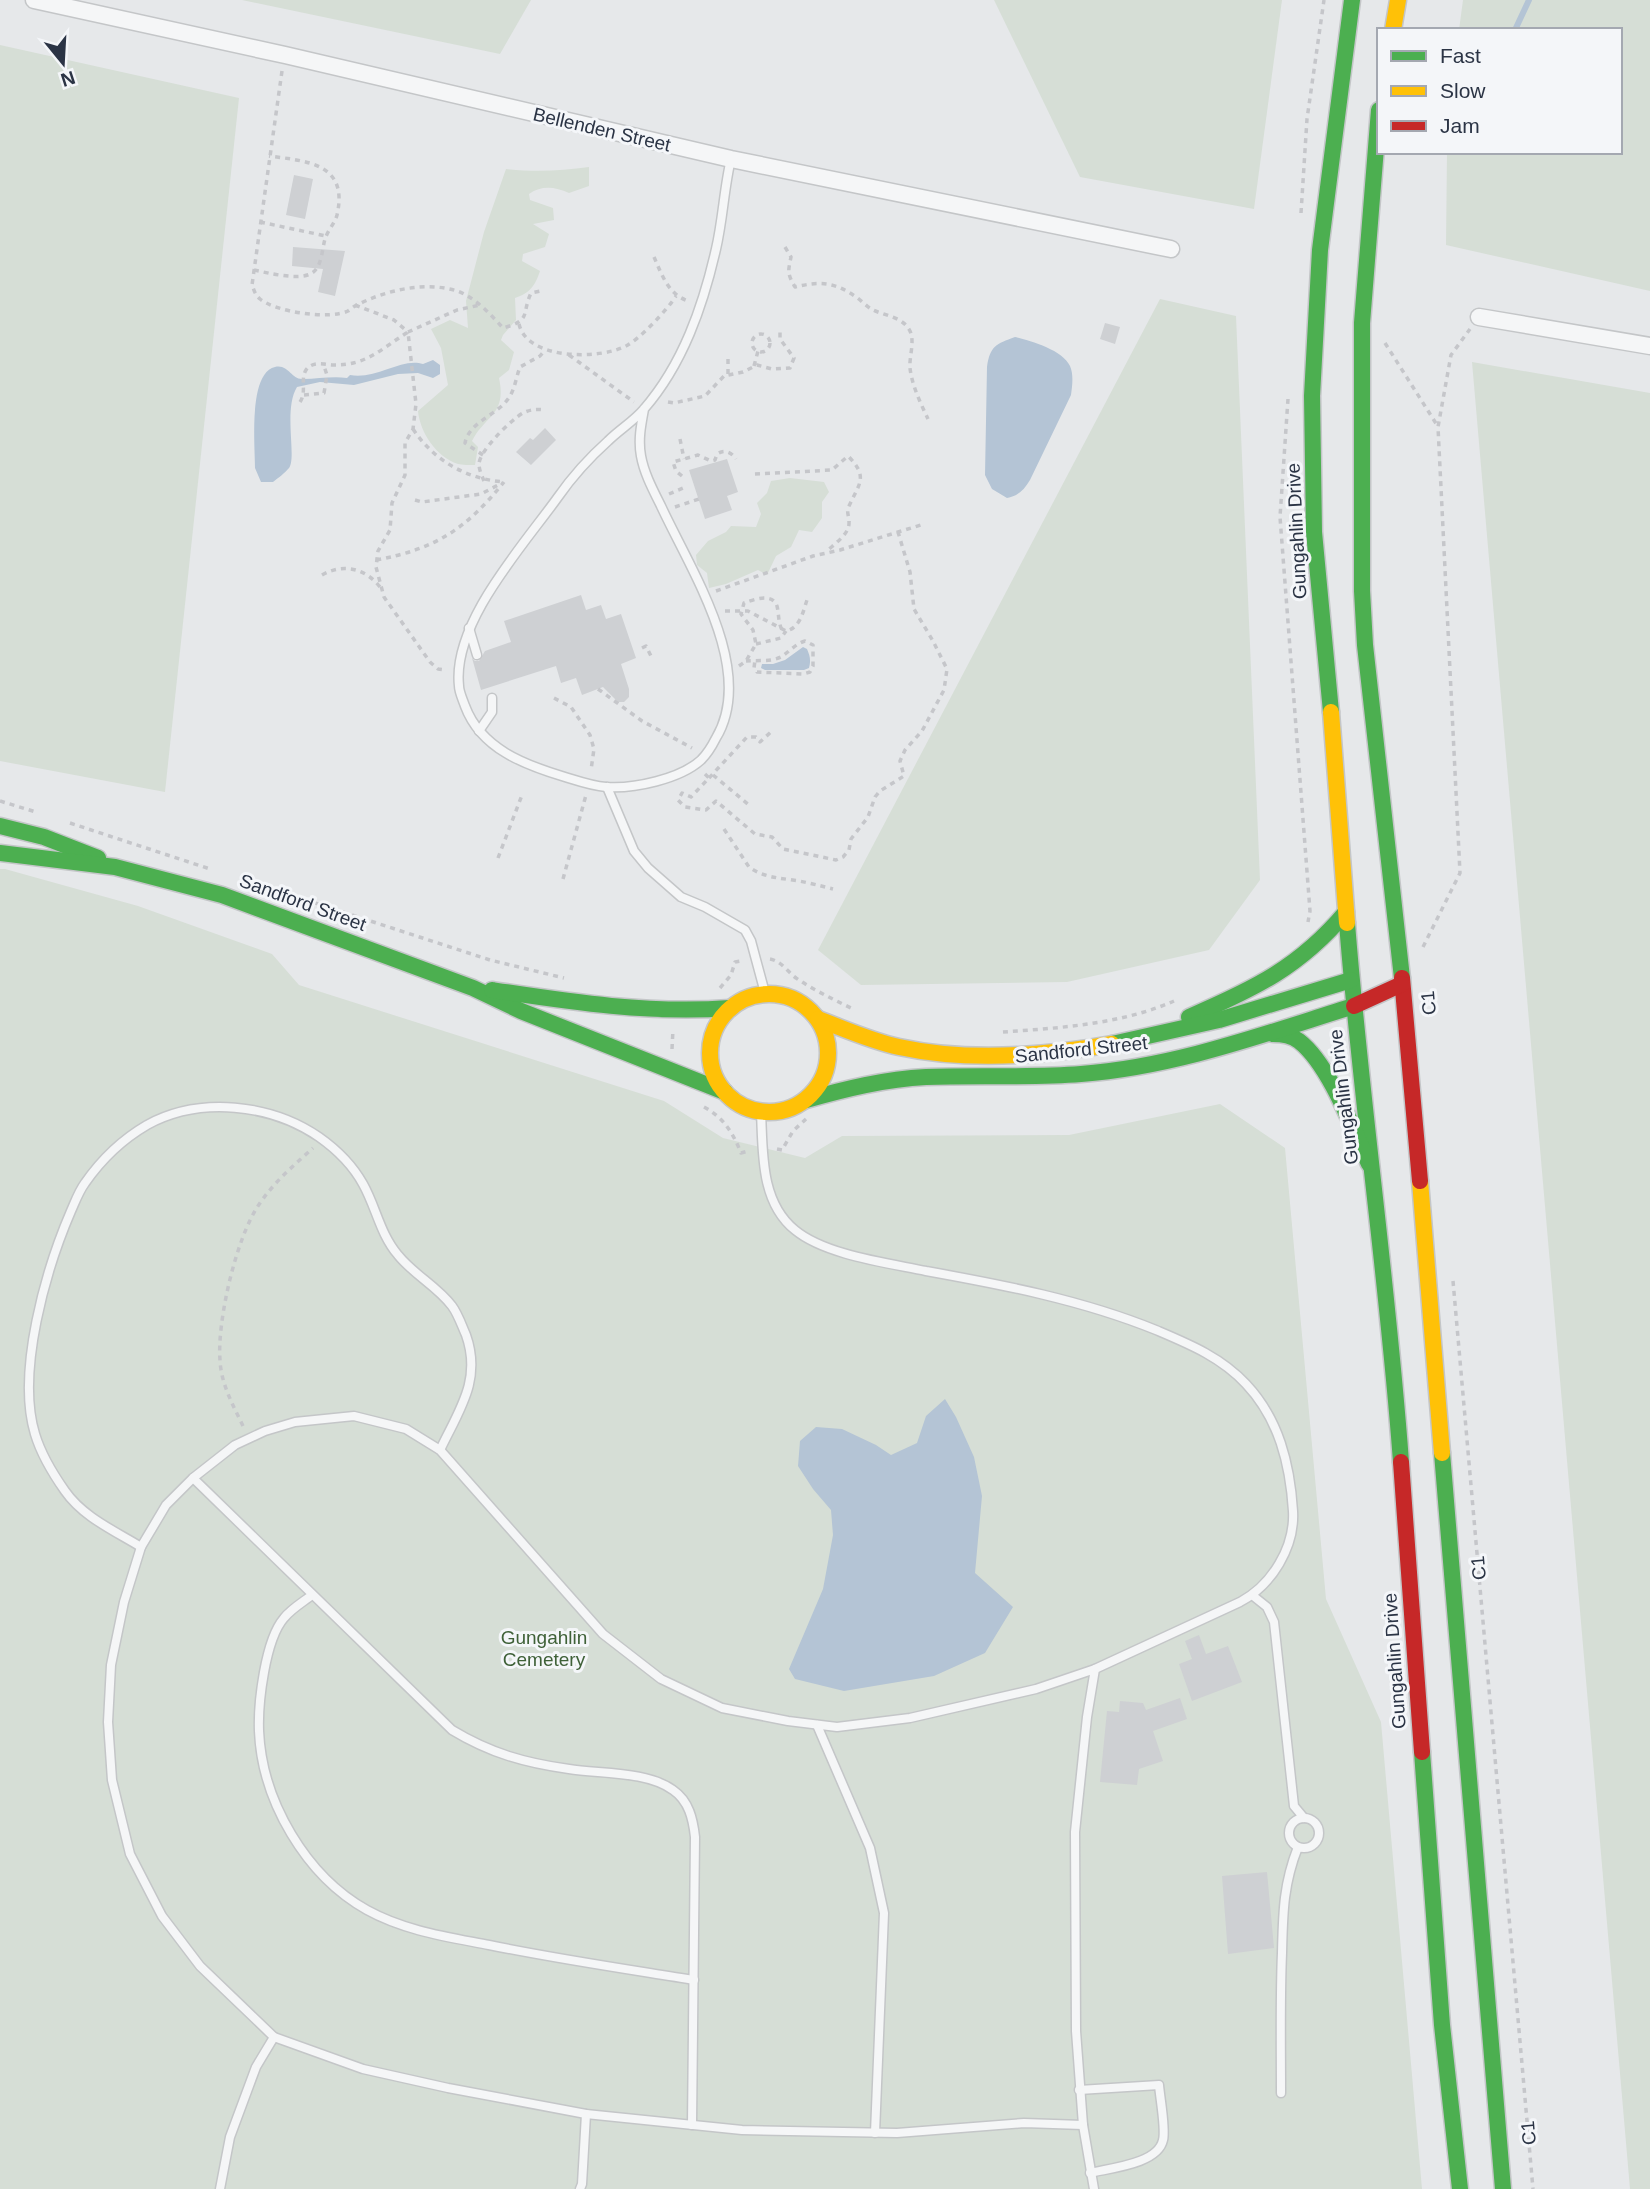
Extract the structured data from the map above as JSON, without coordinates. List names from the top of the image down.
{
  "streets": {
    "main road": ["Gungahlin Drive", "Sandford Street"],
    "street": ["Bellenden Street"],
    "path": ["C1"]
  },
  "crossings": [
    ["Gungahlin Drive", "Sandford Street"]
  ],
  "parks": ["Gungahlin Cemetery"],
  "legend": ["Fast", "Slow", "Jam"],
  "north": "bottom"
}
